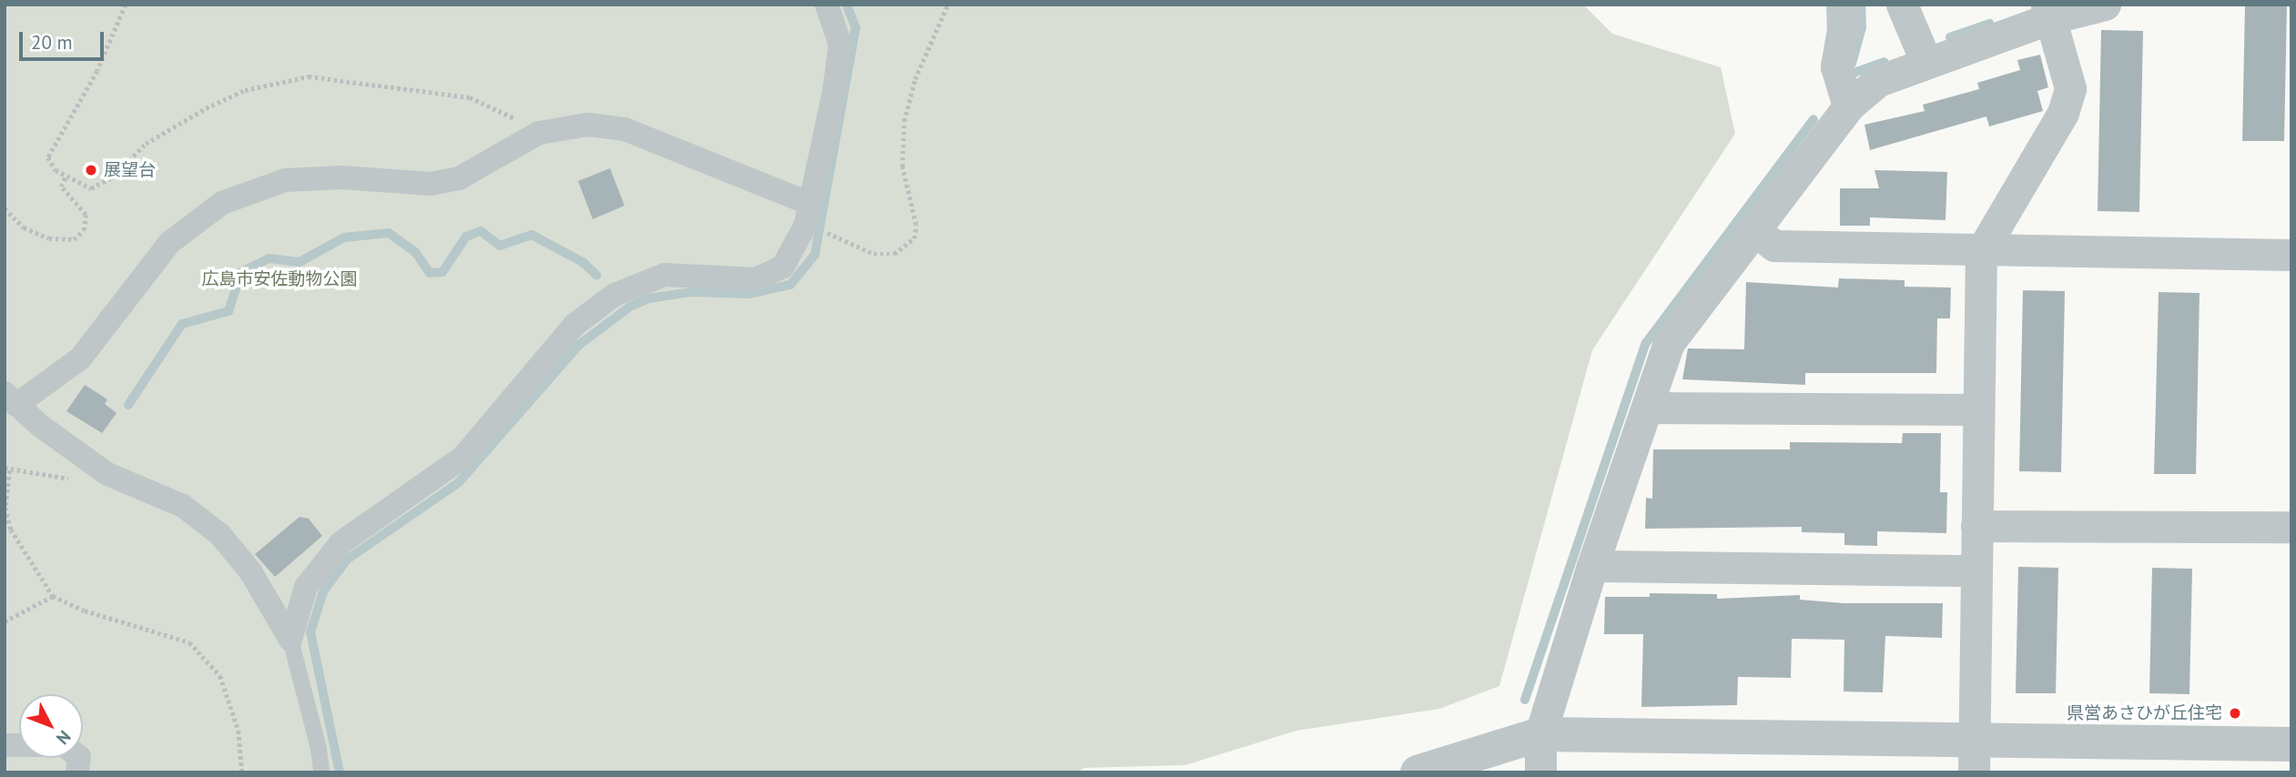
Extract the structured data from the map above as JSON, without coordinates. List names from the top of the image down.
{
  "parks": ["広島市安佐動物公園"],
  "places": ["展望台", "県営あさひが丘住宅"],
  "scale_bar": "20 m",
  "north": "bottom right"
}
